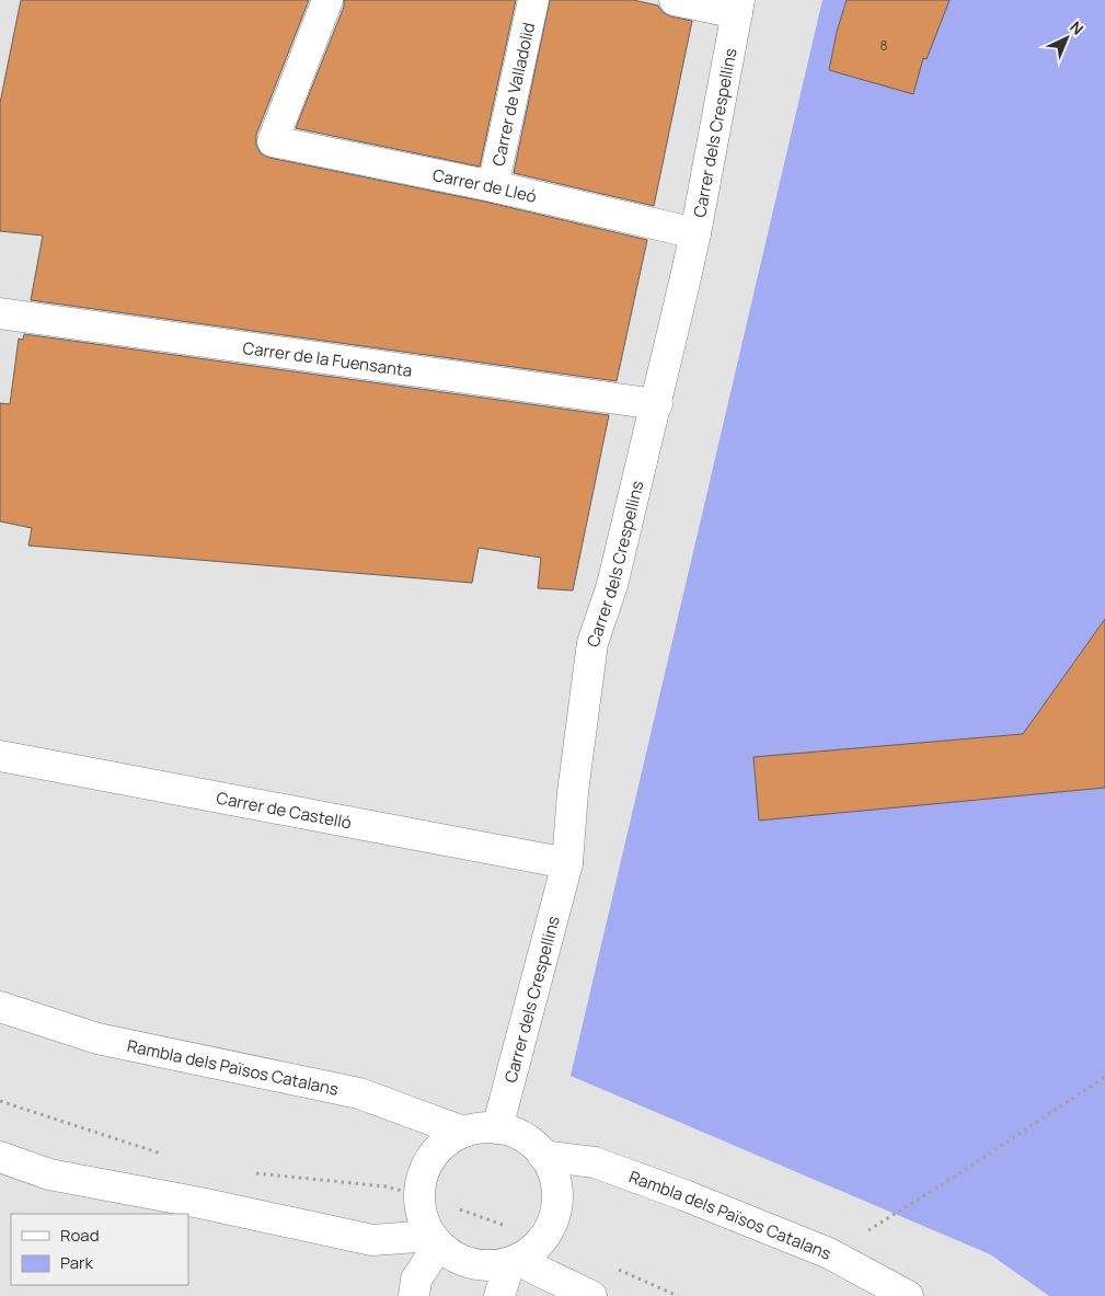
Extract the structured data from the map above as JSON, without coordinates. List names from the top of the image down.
{
  "streets": {
    "street": [
      "Carrer de Valladolid",
      "Carrer dels Crespellins",
      "Carrer de Lleó",
      "Carrer de la Fuensanta",
      "Carrer de Castelló",
      "Rambla dels Països Catalans"
    ]
  },
  "crossings": [
    ["Carrer de Valladolid", "Carrer de Lleó"],
    ["Carrer dels Crespellins", "Carrer de Lleó"],
    ["Carrer dels Crespellins", "Carrer de la Fuensanta"],
    ["Carrer dels Crespellins", "Carrer de Castelló"],
    ["Carrer dels Crespellins", "Rambla dels Països Catalans"]
  ],
  "house_numbers": ["8"],
  "legend": ["Road", "Park"],
  "north": "top right"
}
